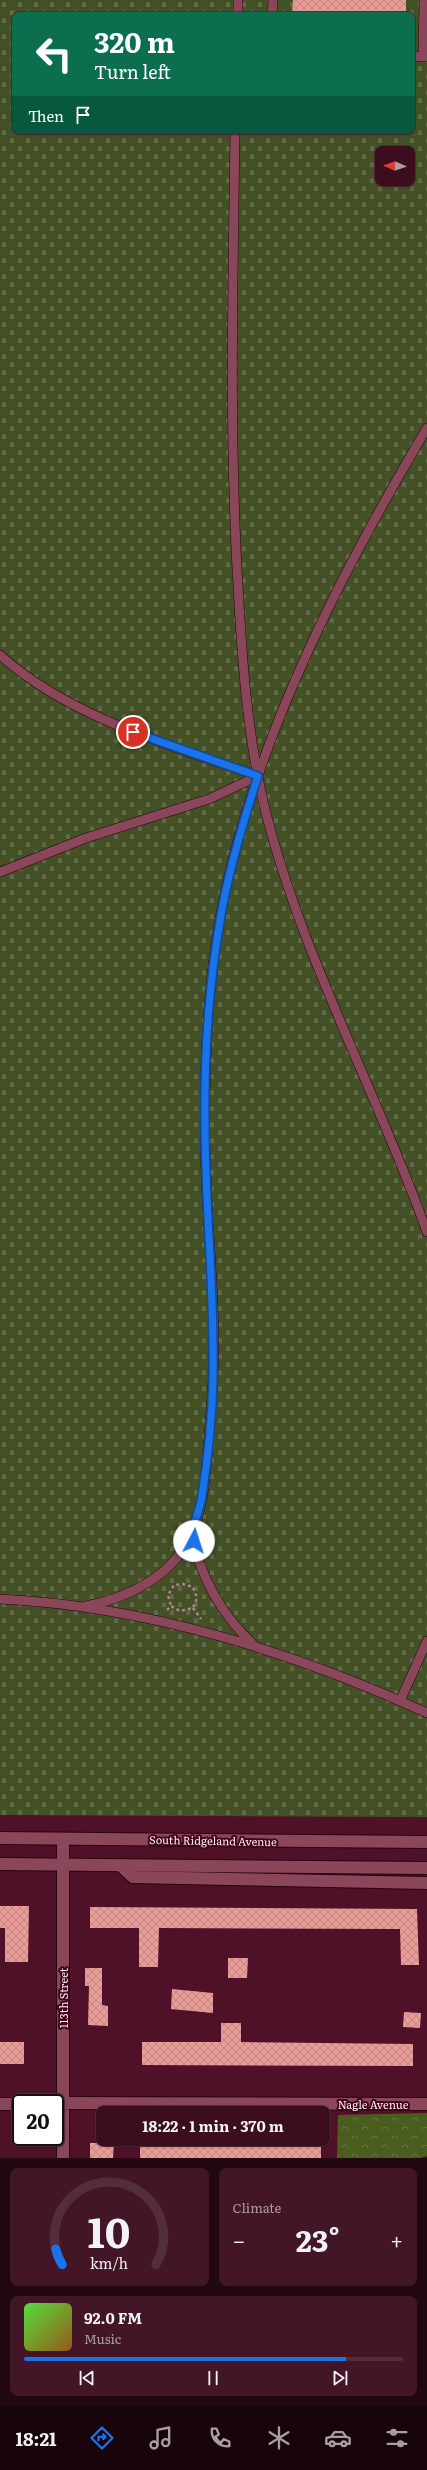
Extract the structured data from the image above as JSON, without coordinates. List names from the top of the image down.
{
  "streets": {
    "street": ["South Ridgeland Avenue", "113th Street", "Nagle Avenue"]
  },
  "crossings": [
    ["South Ridgeland Avenue", "113th Street"]
  ],
  "north": "left",
  "page": {
    "turn": ["320 m", "Turn left"],
    "then": "Then",
    "limit": "20",
    "trip": "18:22 · 1 min · 370 m",
    "tile": "Climate",
    "heat": ["−", "23°", "+"],
    "song": ["92.0 FM", "Music"],
    "tabs": "18:21",
    "gauge": ["10", "km/h"]
  }
}
